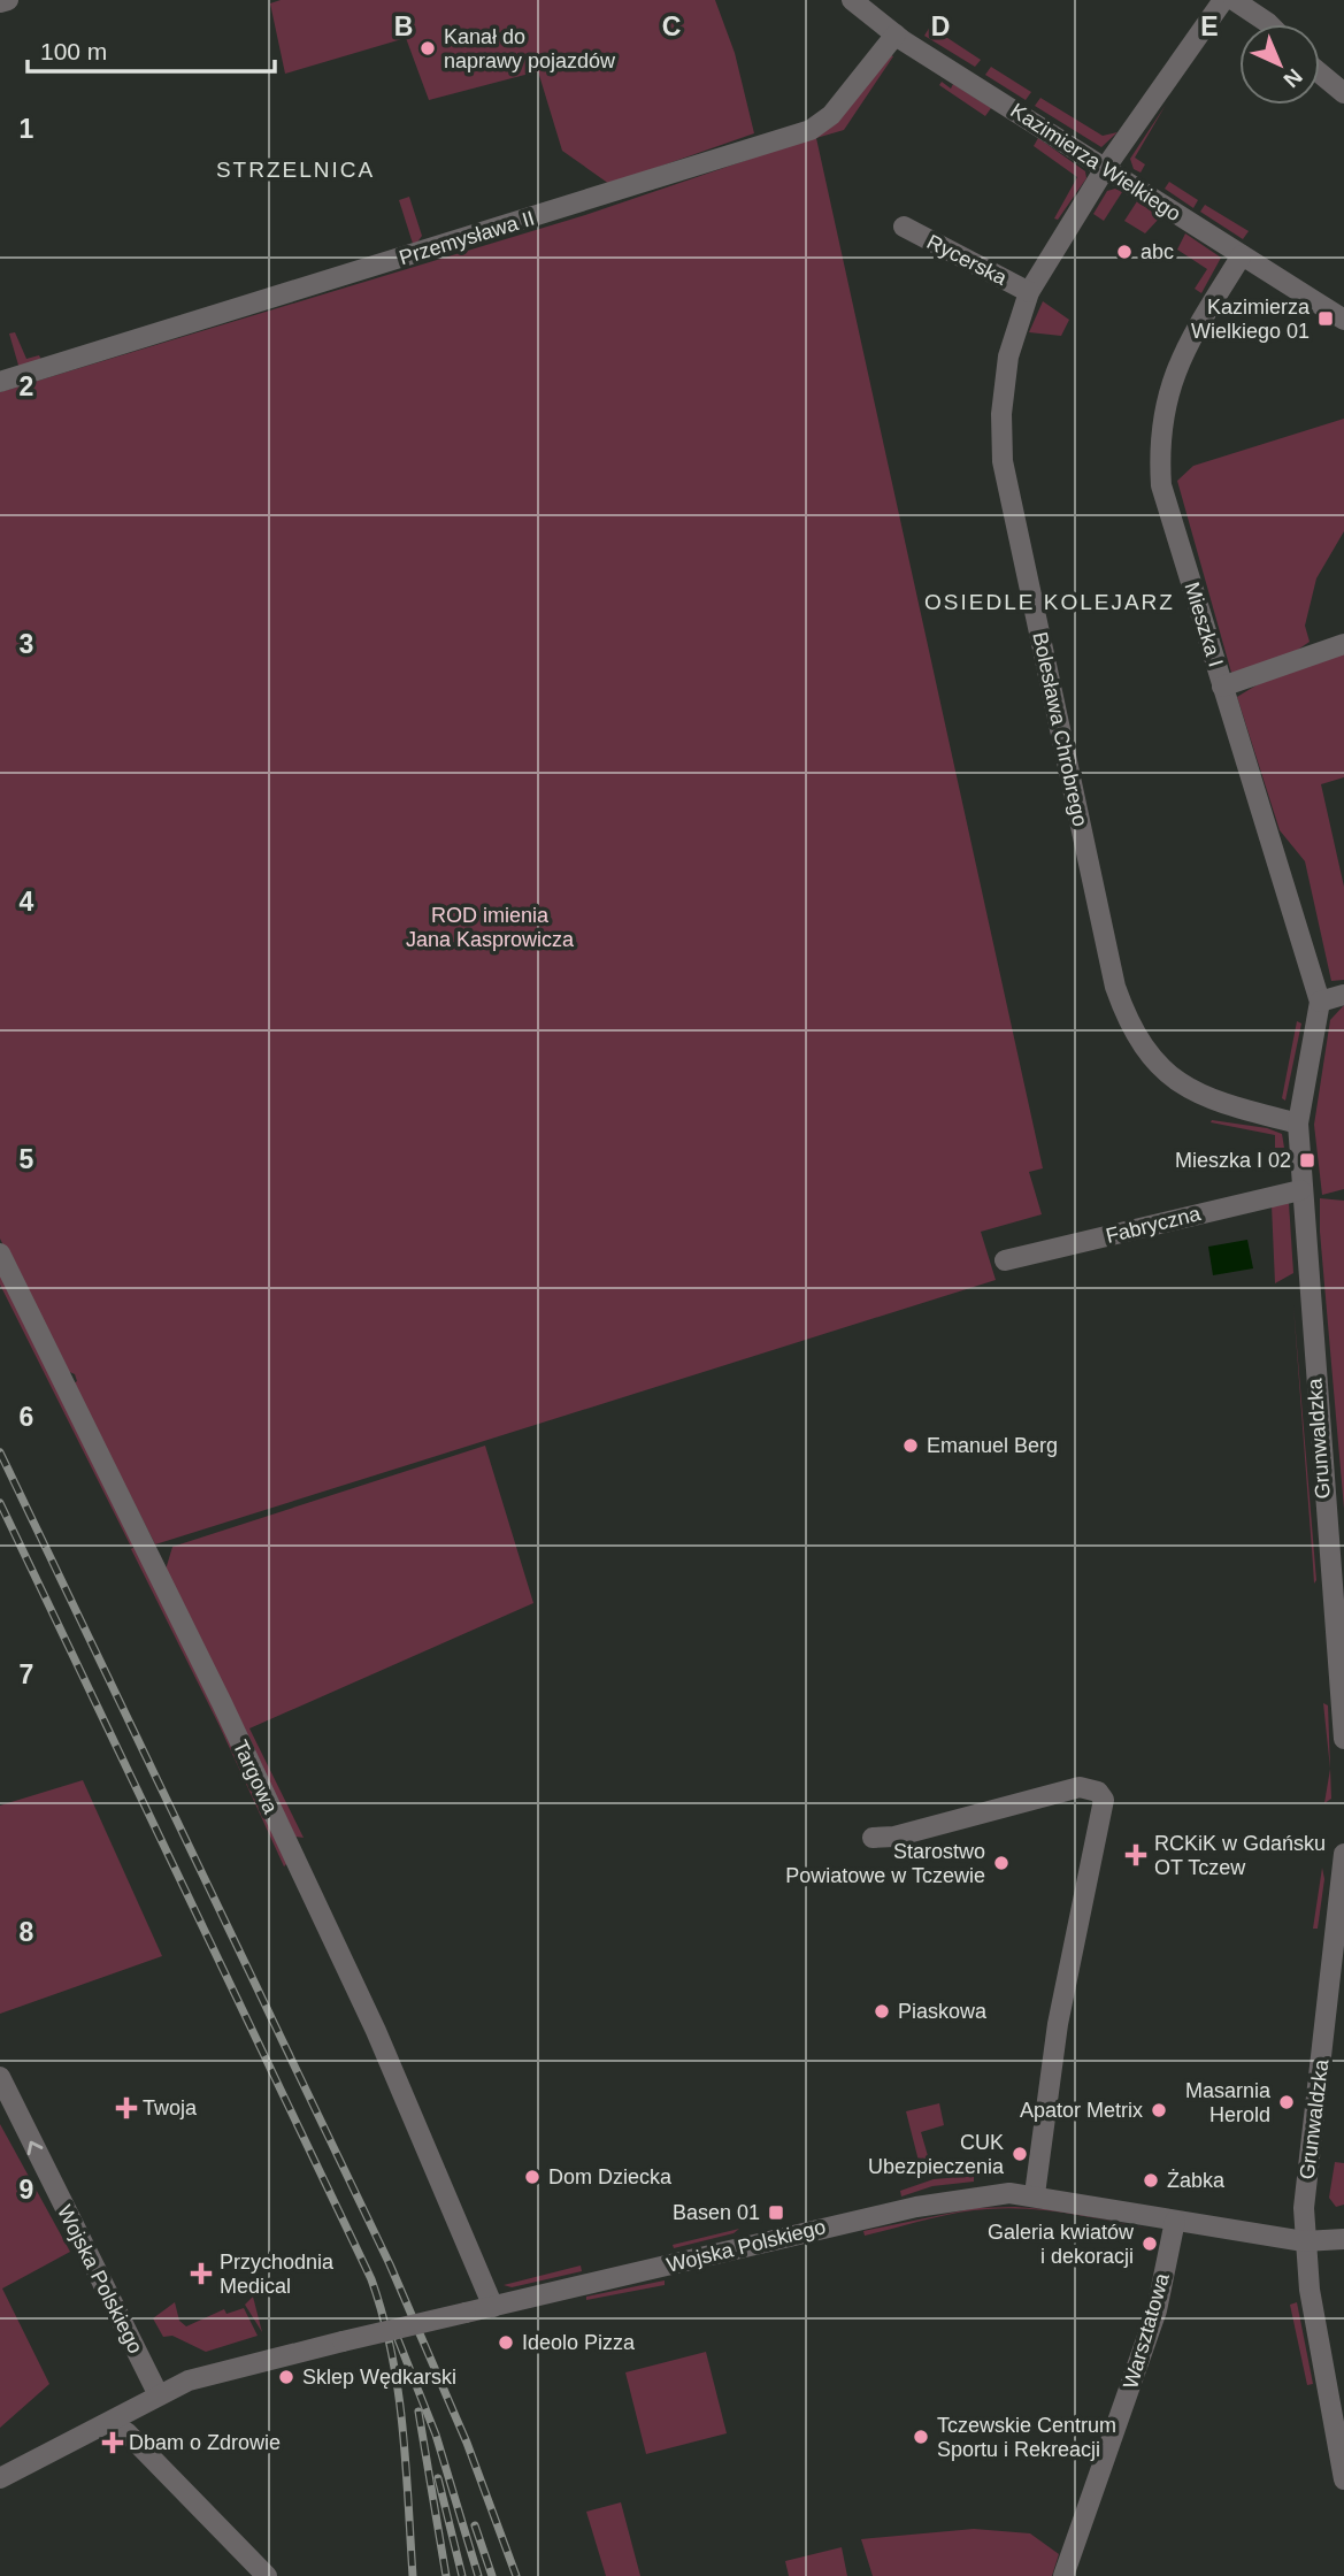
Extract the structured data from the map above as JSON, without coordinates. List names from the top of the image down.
{
  "streets": {
    "street": [
      "Kazimierza Wielkiego",
      "Przemysława II",
      "Rycerska",
      "Mieszka I",
      "Bolesława Chrobrego",
      "Fabryczna",
      "Grunwaldzka",
      "Targowa",
      "Wojska Polskiego",
      "Warsztatowa"
    ]
  },
  "crossings": [
    ["Kazimierza Wielkiego", "Przemysława II"],
    ["Kazimierza Wielkiego", "Mieszka I"],
    ["Kazimierza Wielkiego", "Bolesława Chrobrego"],
    ["Rycerska", "Bolesława Chrobrego"],
    ["Bolesława Chrobrego", "Grunwaldzka"],
    ["Fabryczna", "Grunwaldzka"],
    ["Grunwaldzka", "Wojska Polskiego"],
    ["Targowa", "Wojska Polskiego"],
    ["Wojska Polskiego", "Warsztatowa"]
  ],
  "districts": ["STRZELNICA", "OSIEDLE KOLEJARZ"],
  "parks": ["ROD imienia Jana Kasprowicza"],
  "places": {
    "other": [
      "Kanał do naprawy pojazdów",
      "abc",
      "Emanuel Berg",
      "Starostwo Powiatowe w Tczewie",
      "Piaskowa",
      "Masarnia Herold",
      "Apator Metrix",
      "CUK Ubezpieczenia",
      "Dom Dziecka",
      "Żabka",
      "Galeria kwiatów i dekoracji",
      "Ideolo Pizza",
      "Sklep Wędkarski",
      "Tczewskie Centrum Sportu i Rekreacji"
    ],
    "transit": ["Kazimierza Wielkiego 01", "Mieszka I 02", "Basen 01"],
    "health": [
      "RCKiK w Gdańsku OT Tczew",
      "Twoja",
      "Przychodnia Medical",
      "Dbam o Zdrowie"
    ]
  },
  "scale_bar": "100 m",
  "north": "bottom right",
  "grid": {
    "columns": [
      "B",
      "C",
      "D",
      "E"
    ],
    "rows": [
      "1",
      "2",
      "3",
      "4",
      "5",
      "6",
      "7",
      "8",
      "9"
    ]
  }
}
